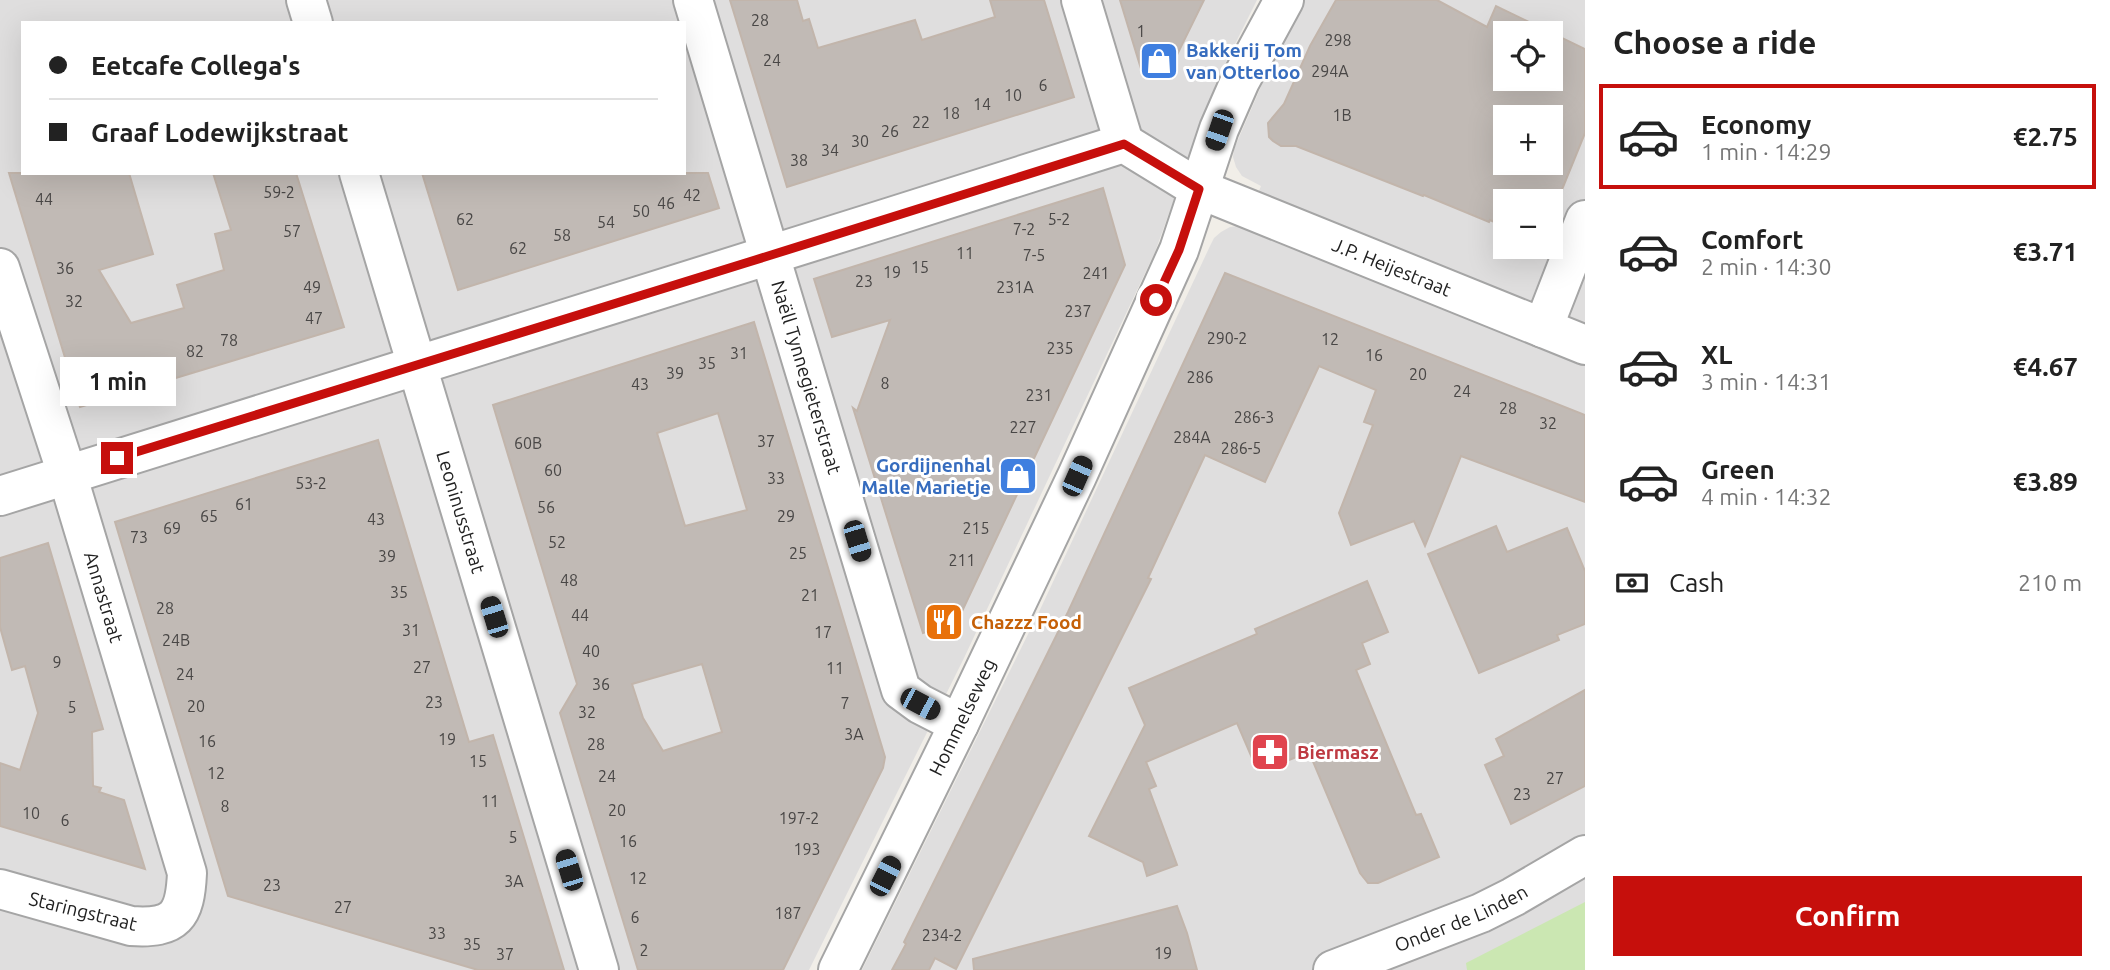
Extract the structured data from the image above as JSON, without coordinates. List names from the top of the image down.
{
  "streets": {
    "street": [
      "J.P. Heijestraat",
      "Naëll Tynnegieterstraat",
      "Leoninusstraat",
      "Annastraat",
      "Hommelseweg",
      "Staringstraat",
      "Onder de Linden"
    ]
  },
  "crossings": [
    ["J.P. Heijestraat", "Hommelseweg"],
    ["Naëll Tynnegieterstraat", "Hommelseweg"],
    ["Annastraat", "Staringstraat"]
  ],
  "places": {
    "shop": ["Bakkerij Tom van Otterloo", "Gordijnenhal Malle Marietje"],
    "restaurant": ["Chazzz Food"],
    "pharmacy": ["Biermasz"]
  },
  "house_numbers": [
    "28",
    "1",
    "298",
    "24",
    "294A",
    "6",
    "10",
    "14",
    "18",
    "1B",
    "22",
    "26",
    "30",
    "34",
    "38",
    "59-2",
    "42",
    "44",
    "46",
    "50",
    "62",
    "5-2",
    "54",
    "7-2",
    "57",
    "58",
    "62",
    "11",
    "7-5",
    "15",
    "36",
    "19",
    "241",
    "23",
    "49",
    "231A",
    "32",
    "237",
    "47",
    "290-2",
    "12",
    "78",
    "235",
    "82",
    "31",
    "16",
    "35",
    "39",
    "20",
    "286",
    "8",
    "43",
    "24",
    "231",
    "28",
    "286-3",
    "32",
    "227",
    "284A",
    "37",
    "60B",
    "286-5",
    "60",
    "33",
    "53-2",
    "61",
    "56",
    "65",
    "29",
    "43",
    "69",
    "215",
    "73",
    "52",
    "25",
    "39",
    "211",
    "48",
    "35",
    "21",
    "28",
    "44",
    "31",
    "17",
    "24B",
    "40",
    "9",
    "27",
    "11",
    "24",
    "36",
    "23",
    "7",
    "20",
    "5",
    "32",
    "3A",
    "19",
    "16",
    "28",
    "15",
    "12",
    "24",
    "27",
    "23",
    "11",
    "8",
    "20",
    "10",
    "197-2",
    "6",
    "5",
    "16",
    "193",
    "12",
    "3A",
    "23",
    "27",
    "187",
    "6",
    "33",
    "234-2",
    "35",
    "2",
    "19",
    "37"
  ],
  "page": {
    "heading": "Choose a ride",
    "map_buttons": ["+", "−"],
    "banner": ["Eetcafe Collega's", "Graaf Lodewijkstraat"],
    "list": [
      {
        "name": "Economy",
        "note": "1 min · 14:29",
        "value": "€2.75"
      },
      {
        "name": "Comfort",
        "note": "2 min · 14:30",
        "value": "€3.71"
      },
      {
        "name": "XL",
        "note": "3 min · 14:31",
        "value": "€4.67"
      },
      {
        "name": "Green",
        "note": "4 min · 14:32",
        "value": "€3.89"
      }
    ],
    "bubble": "1 min",
    "pay": ["Cash", "210 m"],
    "buttons": "Confirm"
  }
}
